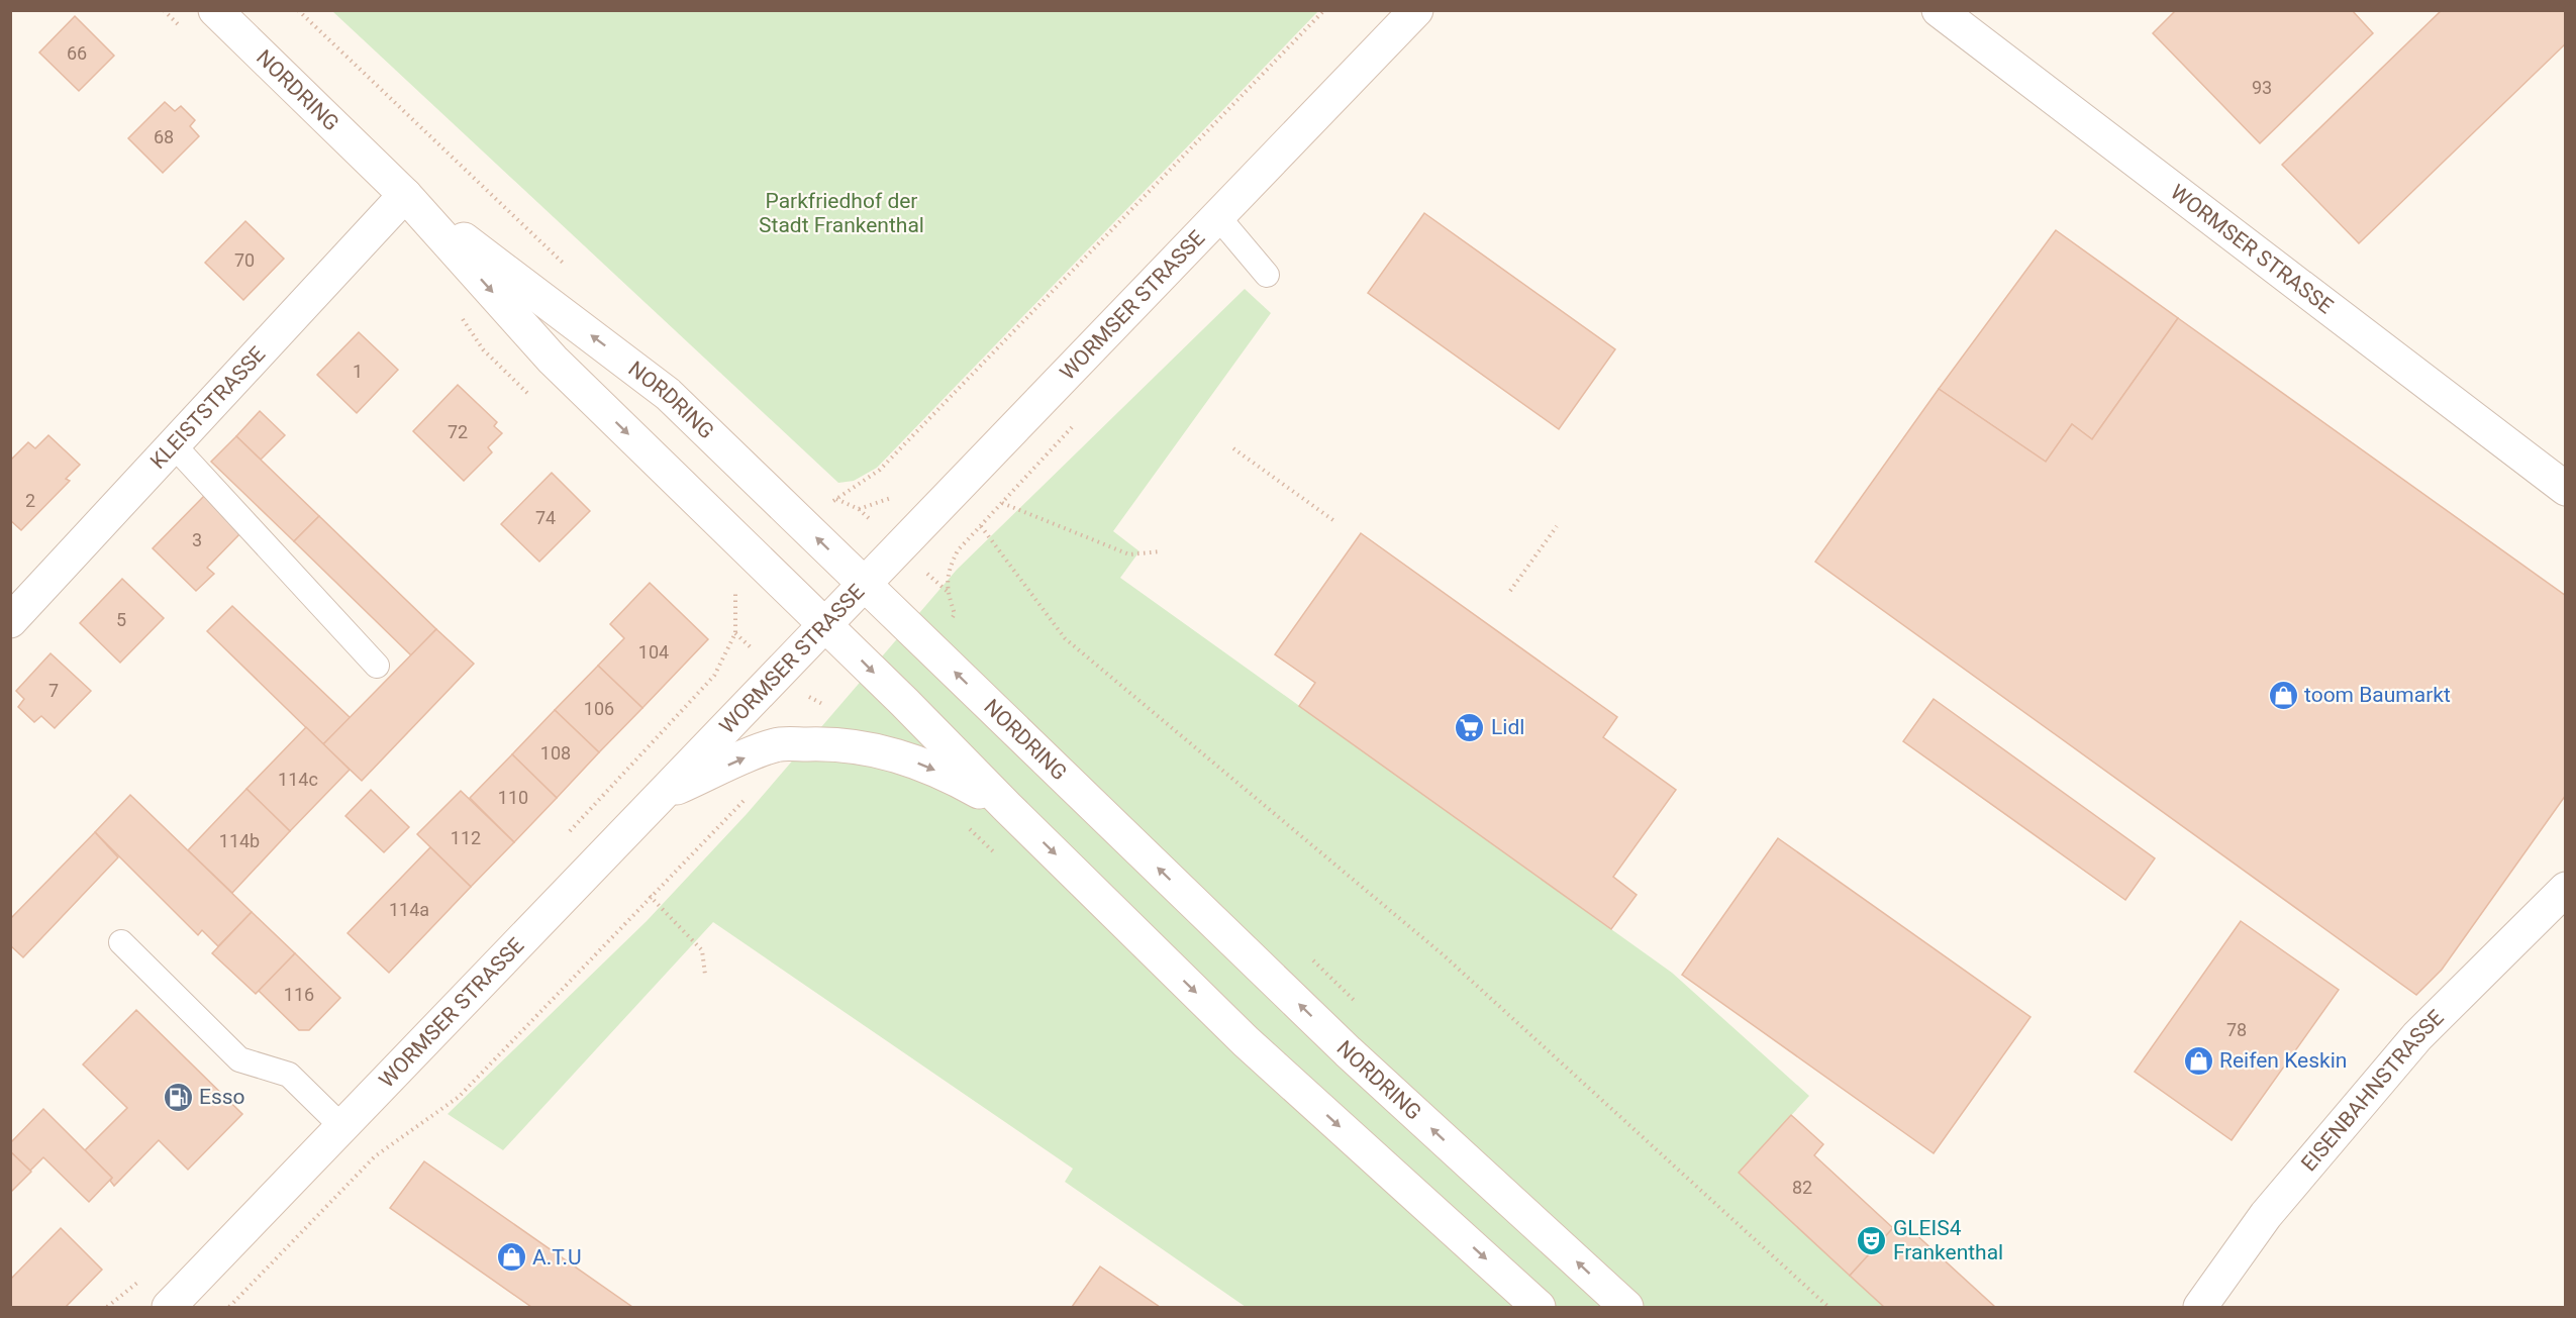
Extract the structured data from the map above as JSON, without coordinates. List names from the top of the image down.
{
  "streets": {
    "main road": [
      "NORDRING",
      "WORMSER STRASSE",
      "KLEISTSTRASSE",
      "EISENBAHNSTRASSE"
    ]
  },
  "crossings": [
    ["NORDRING", "WORMSER STRASSE"],
    ["NORDRING", "KLEISTSTRASSE"]
  ],
  "parks": ["Parkfriedhof der Stadt Frankenthal"],
  "places": {
    "shop": ["toom Baumarkt", "Reifen Keskin", "A.T.U"],
    "supermarket": ["Lidl"],
    "fuel station": ["Esso"],
    "theatre": ["GLEIS4 Frankenthal"]
  },
  "house_numbers": [
    "66",
    "93",
    "68",
    "70",
    "1",
    "72",
    "2",
    "74",
    "3",
    "5",
    "104",
    "7",
    "106",
    "108",
    "114c",
    "110",
    "112",
    "114b",
    "114a",
    "116",
    "78",
    "82"
  ]
}
